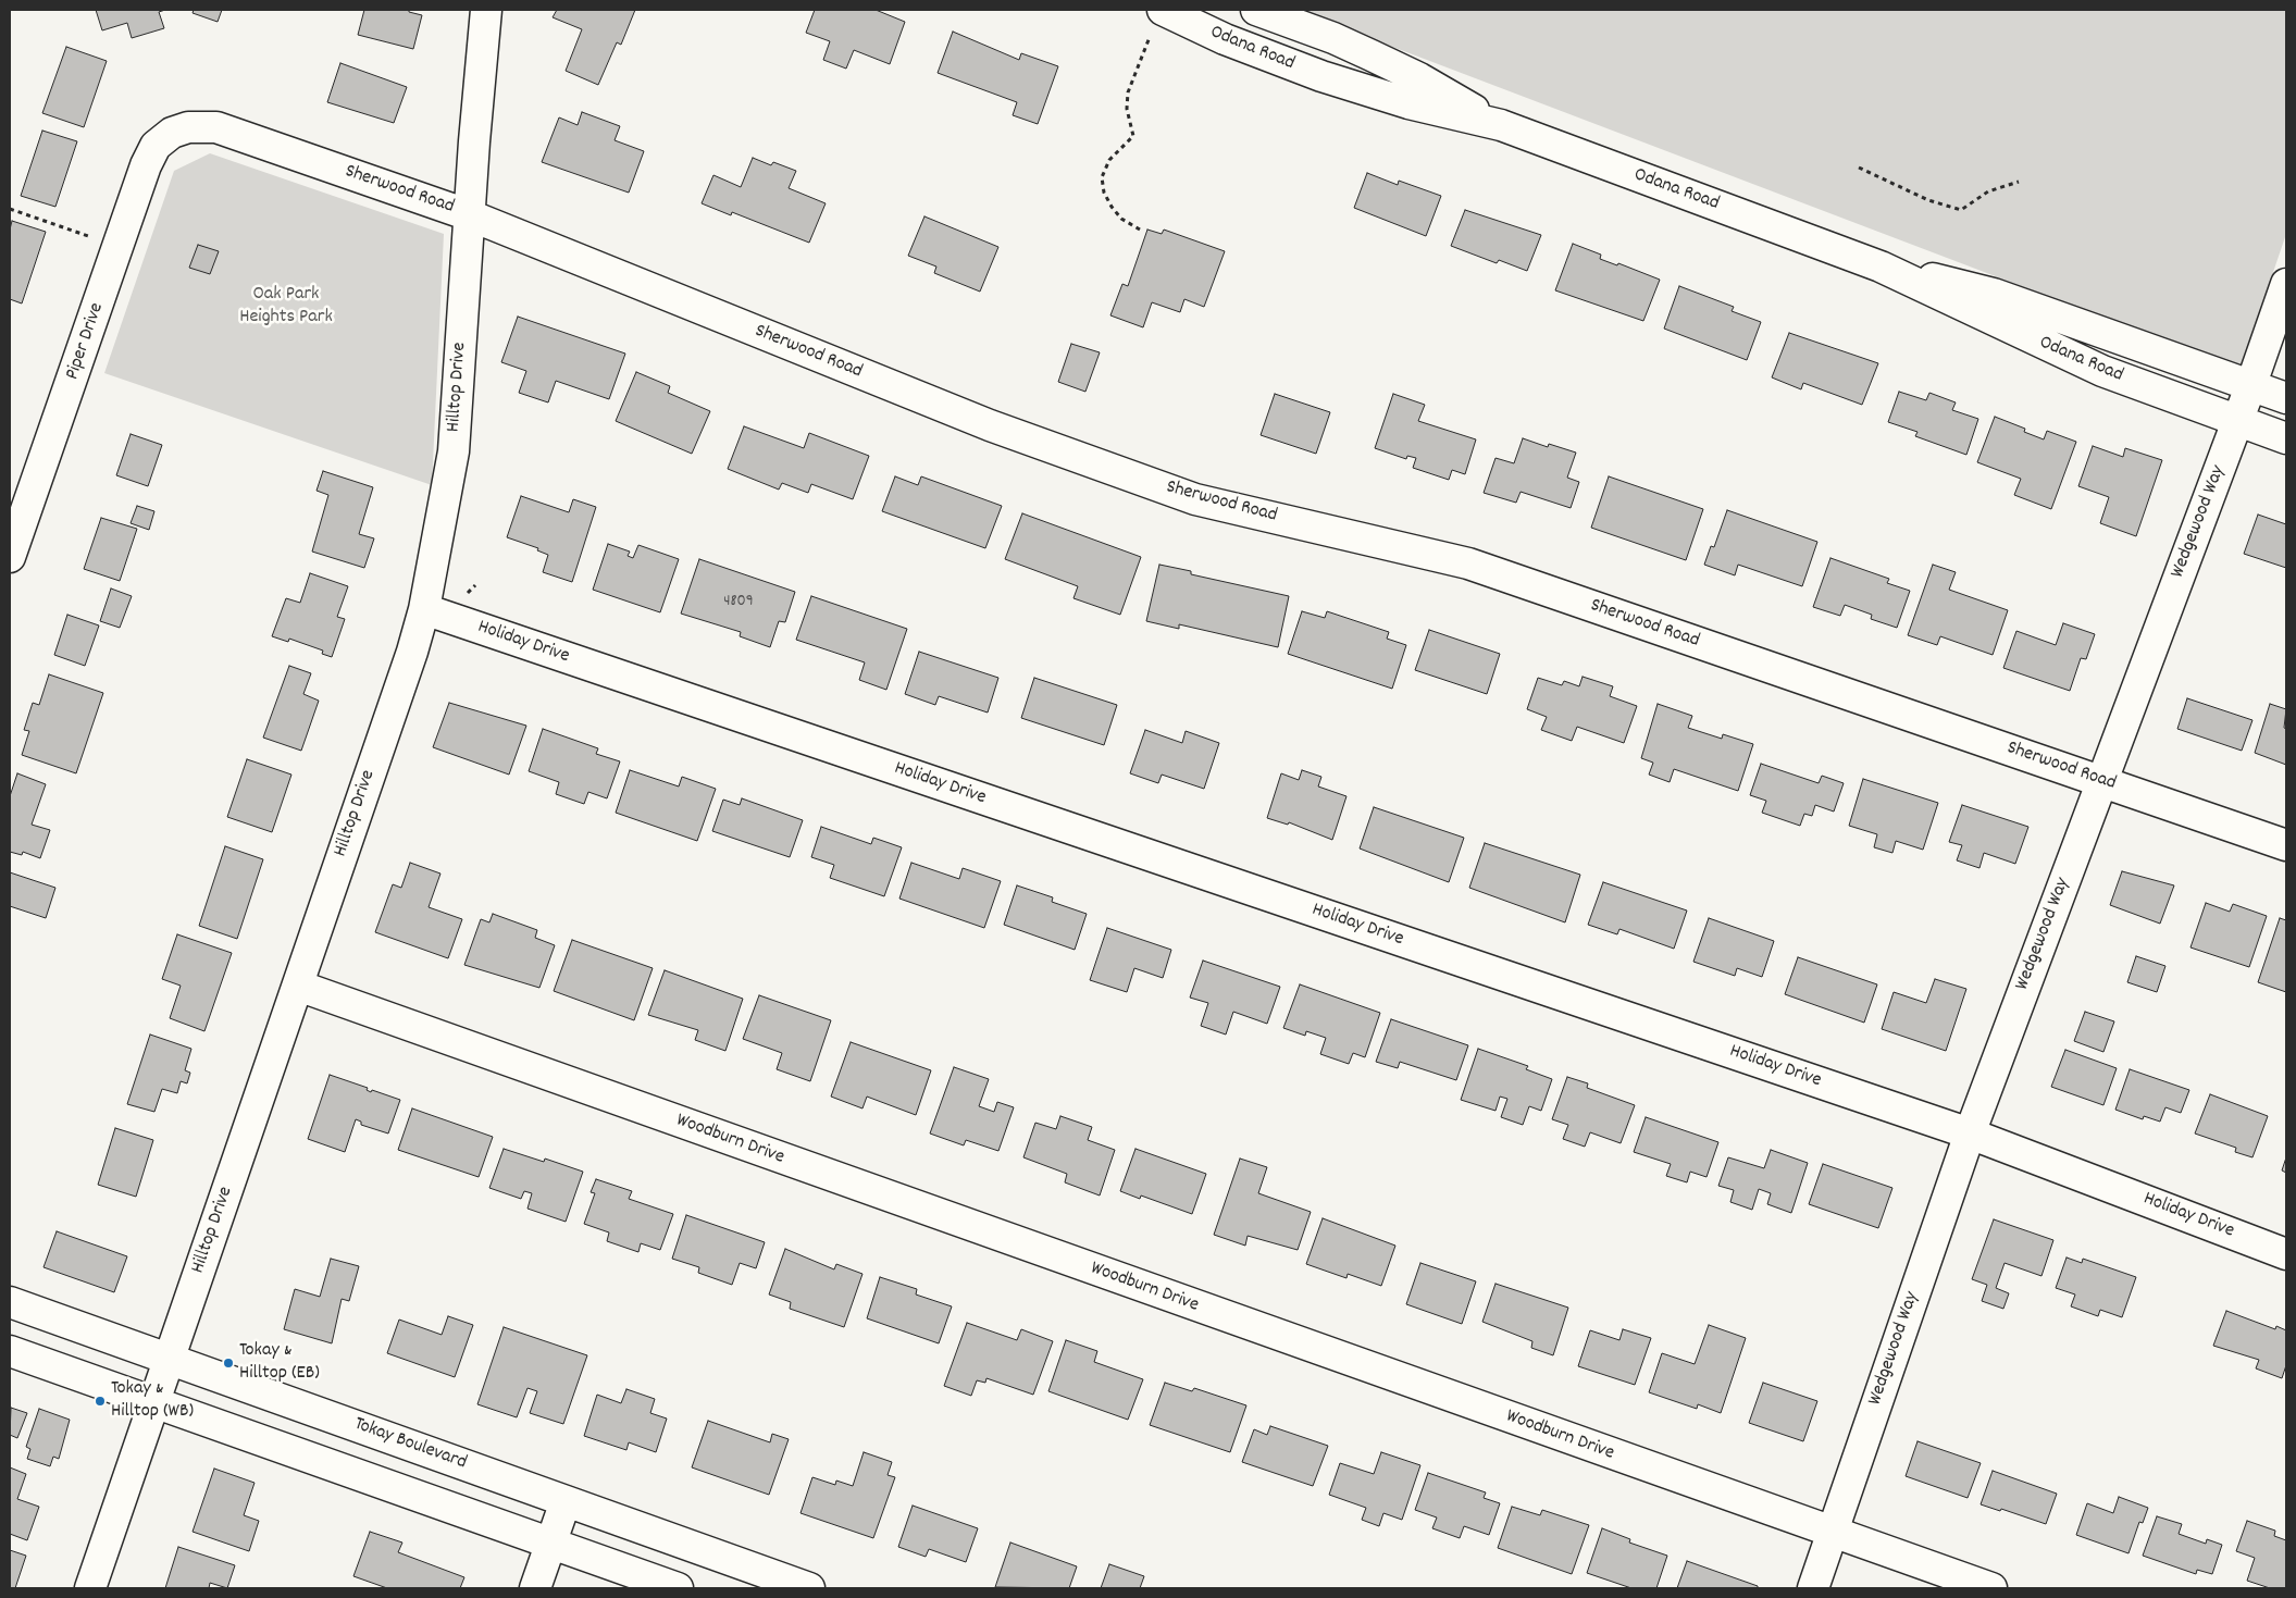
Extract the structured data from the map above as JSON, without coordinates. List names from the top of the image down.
{
  "streets": {
    "street": [
      "Odana Road",
      "Sherwood Road",
      "Piper Drive",
      "Hilltop Drive",
      "Wedgewood Way",
      "Holiday Drive",
      "Woodburn Drive",
      "Tokay Boulevard"
    ]
  },
  "crossings": [
    ["Odana Road", "Wedgewood Way"],
    ["Sherwood Road", "Piper Drive"],
    ["Sherwood Road", "Hilltop Drive"],
    ["Sherwood Road", "Wedgewood Way"],
    ["Hilltop Drive", "Holiday Drive"],
    ["Hilltop Drive", "Woodburn Drive"],
    ["Hilltop Drive", "Tokay Boulevard"],
    ["Wedgewood Way", "Holiday Drive"],
    ["Wedgewood Way", "Woodburn Drive"]
  ],
  "parks": ["Oak Park Heights Park"],
  "places": ["Tokay & Hilltop (EB)", "Tokay & Hilltop (WB)"],
  "house_numbers": ["4809"]
}
